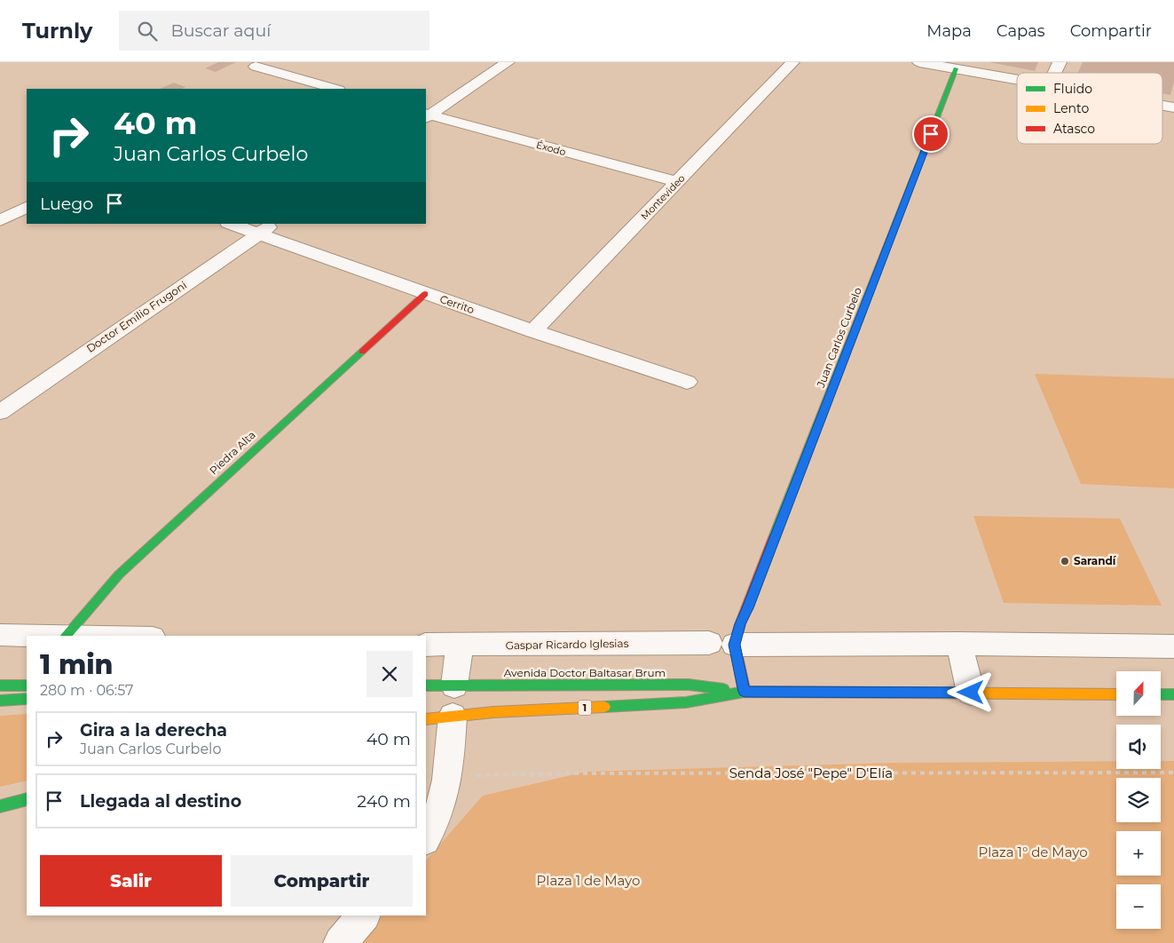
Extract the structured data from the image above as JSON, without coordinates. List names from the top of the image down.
{
  "streets": {
    "street": [
      "Éxodo",
      "Montevideo",
      "Cerrito",
      "Doctor Emilio Frugoni",
      "Juan Carlos Curbelo",
      "Piedra Alta",
      "Gaspar Ricardo Iglesias",
      "Avenida Doctor Baltasar Brum",
      "1"
    ],
    "path": ["Senda José \"Pepe\" D'Elía"]
  },
  "crossings": [
    ["Éxodo", "Montevideo"],
    ["Montevideo", "Cerrito"],
    ["Cerrito", "Doctor Emilio Frugoni"],
    ["Cerrito", "Piedra Alta"],
    ["Juan Carlos Curbelo", "Avenida Doctor Baltasar Brum"],
    ["Juan Carlos Curbelo", "1"],
    ["Avenida Doctor Baltasar Brum", "1"]
  ],
  "parks": ["Plaza 1° de Mayo", "Plaza 1 de Mayo"],
  "places": ["Sarandí"],
  "legend": ["Fluido", "Lento", "Atasco"],
  "north": "top",
  "page": {
    "header": "Turnly",
    "search": "Buscar aquí",
    "nav": ["Mapa", "Capas", "Compartir"],
    "turn": ["40 m", "Juan Carlos Curbelo"],
    "then": "Luego",
    "heading": ["1 min", "280 m · 06:57"],
    "map_buttons": ["+", "−"],
    "list": [
      {
        "name": "Gira a la derecha",
        "note": "Juan Carlos Curbelo",
        "value": "40 m"
      },
      {
        "name": "Llegada al destino",
        "value": "240 m"
      }
    ],
    "buttons": ["Salir", "Compartir"]
  }
}
